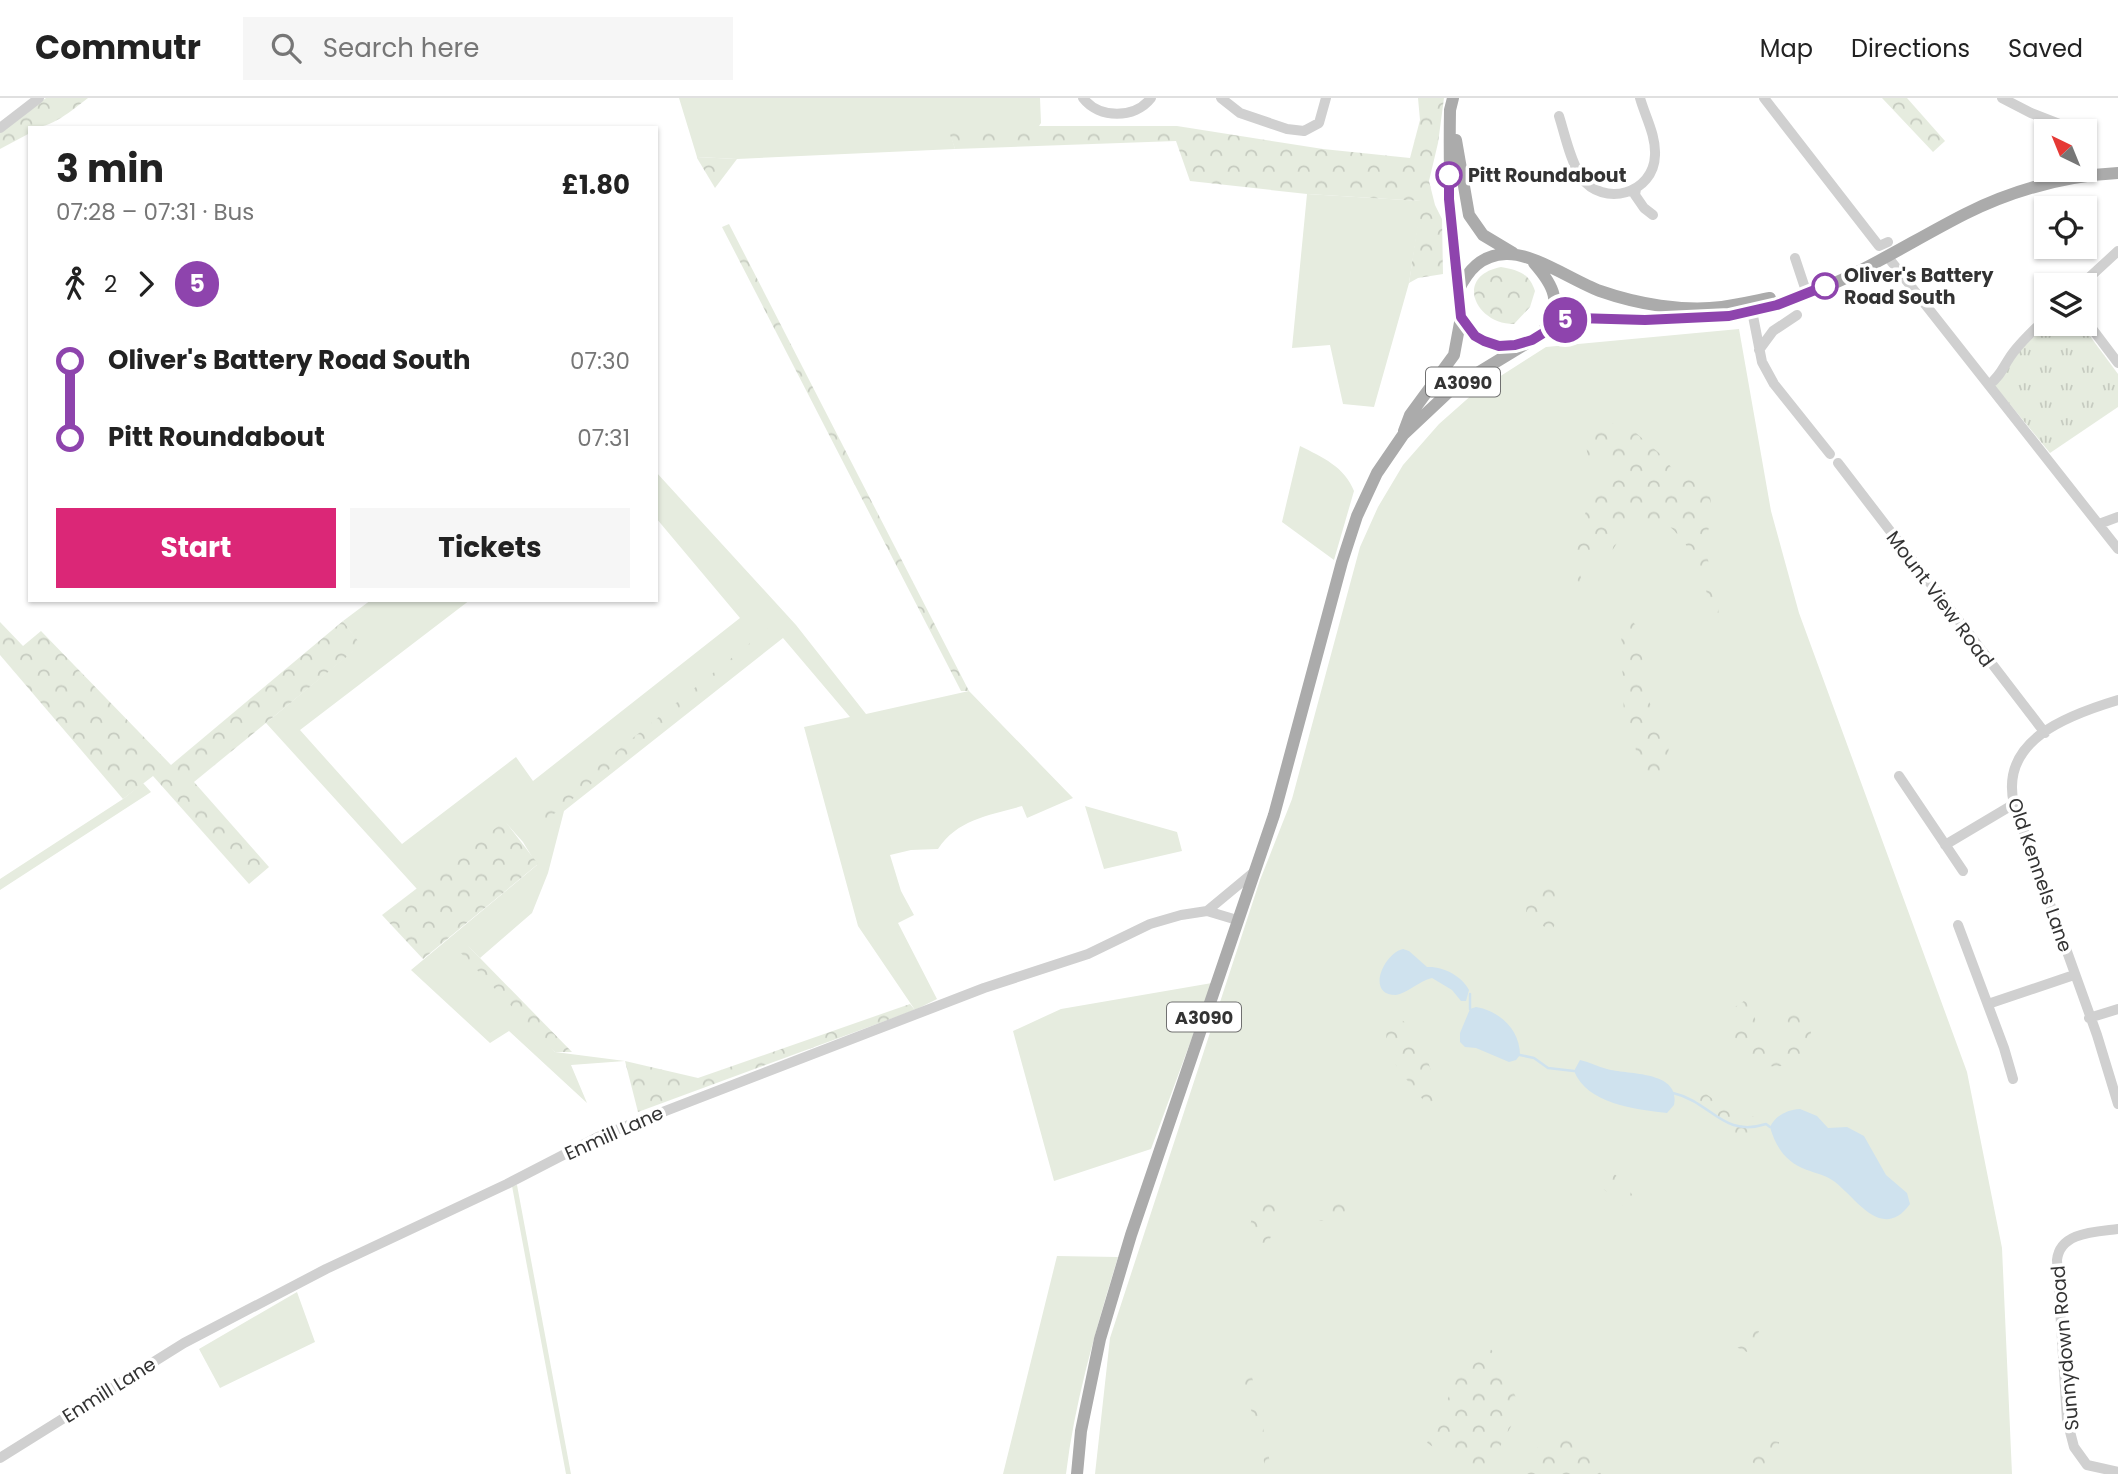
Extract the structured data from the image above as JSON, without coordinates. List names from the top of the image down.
{
  "streets": {
    "main road": ["A3090"],
    "street": [
      "Mount View Road",
      "Old Kennels Lane",
      "Enmill Lane",
      "Sunnydown Road"
    ]
  },
  "crossings": [
    ["A3090", "Mount View Road"],
    ["A3090", "Enmill Lane"],
    ["Mount View Road", "Old Kennels Lane"]
  ],
  "places": ["Pitt Roundabout", "Oliver's Battery Road South"],
  "lines": ["bus line 5"],
  "north": "top left",
  "page": {
    "header": "Commutr",
    "search": "Search here",
    "nav": ["Map", "Directions", "Saved"],
    "on_map": "5",
    "heading": ["3 min", "07:28 – 07:31 · Bus", "£1.80"],
    "legs": ["2", "5"],
    "list": [
      {
        "name": "Oliver's Battery Road South",
        "value": "07:30"
      },
      {
        "name": "Pitt Roundabout",
        "value": "07:31"
      }
    ],
    "buttons": ["Start", "Tickets"]
  }
}
